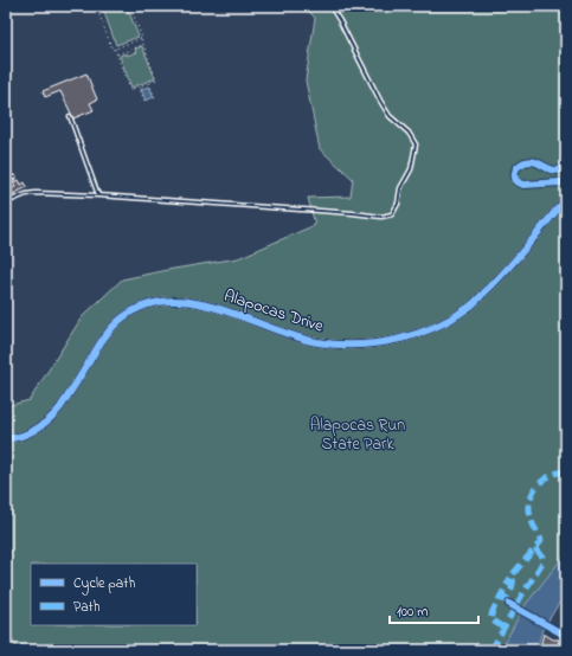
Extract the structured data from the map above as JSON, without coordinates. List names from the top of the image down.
{
  "streets": {
    "street": ["Alapocas Drive"]
  },
  "parks": ["Alapocas Run State Park"],
  "legend": ["Cycle path", "Path"],
  "scale_bar": "100 m"
}
